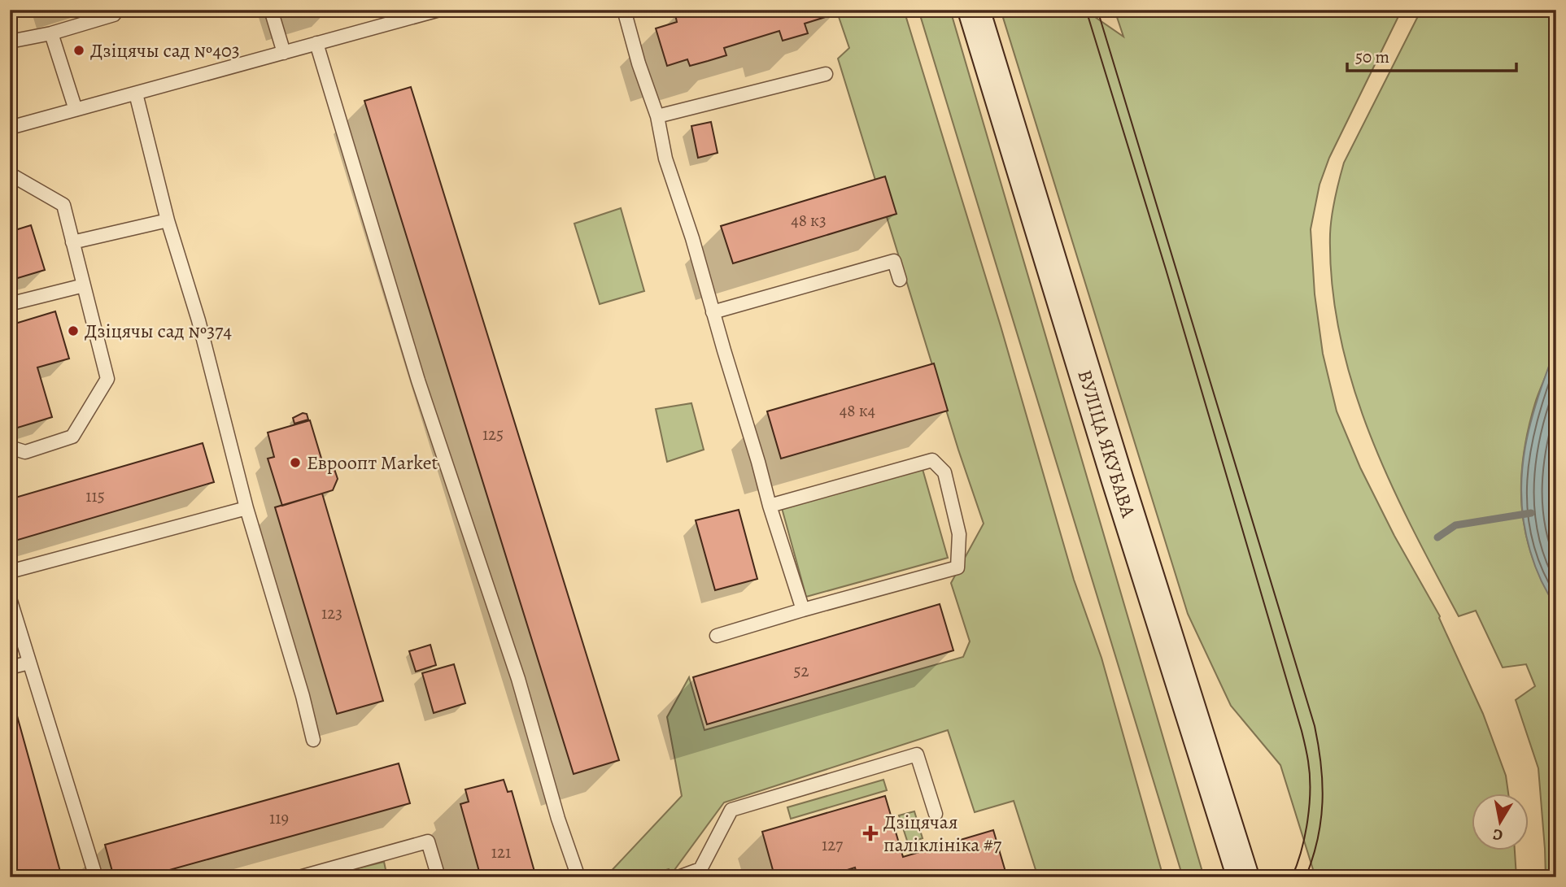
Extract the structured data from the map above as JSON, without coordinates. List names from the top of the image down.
{
  "streets": {
    "main road": ["ВУЛІЦА ЯКУБАВА"]
  },
  "places": {
    "other": ["Дзіцячы сад №403", "Дзіцячы сад №374", "Евроопт Market"],
    "health": ["Дзіцячая паліклініка #7"]
  },
  "house_numbers": [
    "48 к3",
    "48 к4",
    "125",
    "115",
    "123",
    "52",
    "119",
    "127",
    "121"
  ],
  "scale_bar": "50 m",
  "north": "bottom"
}
